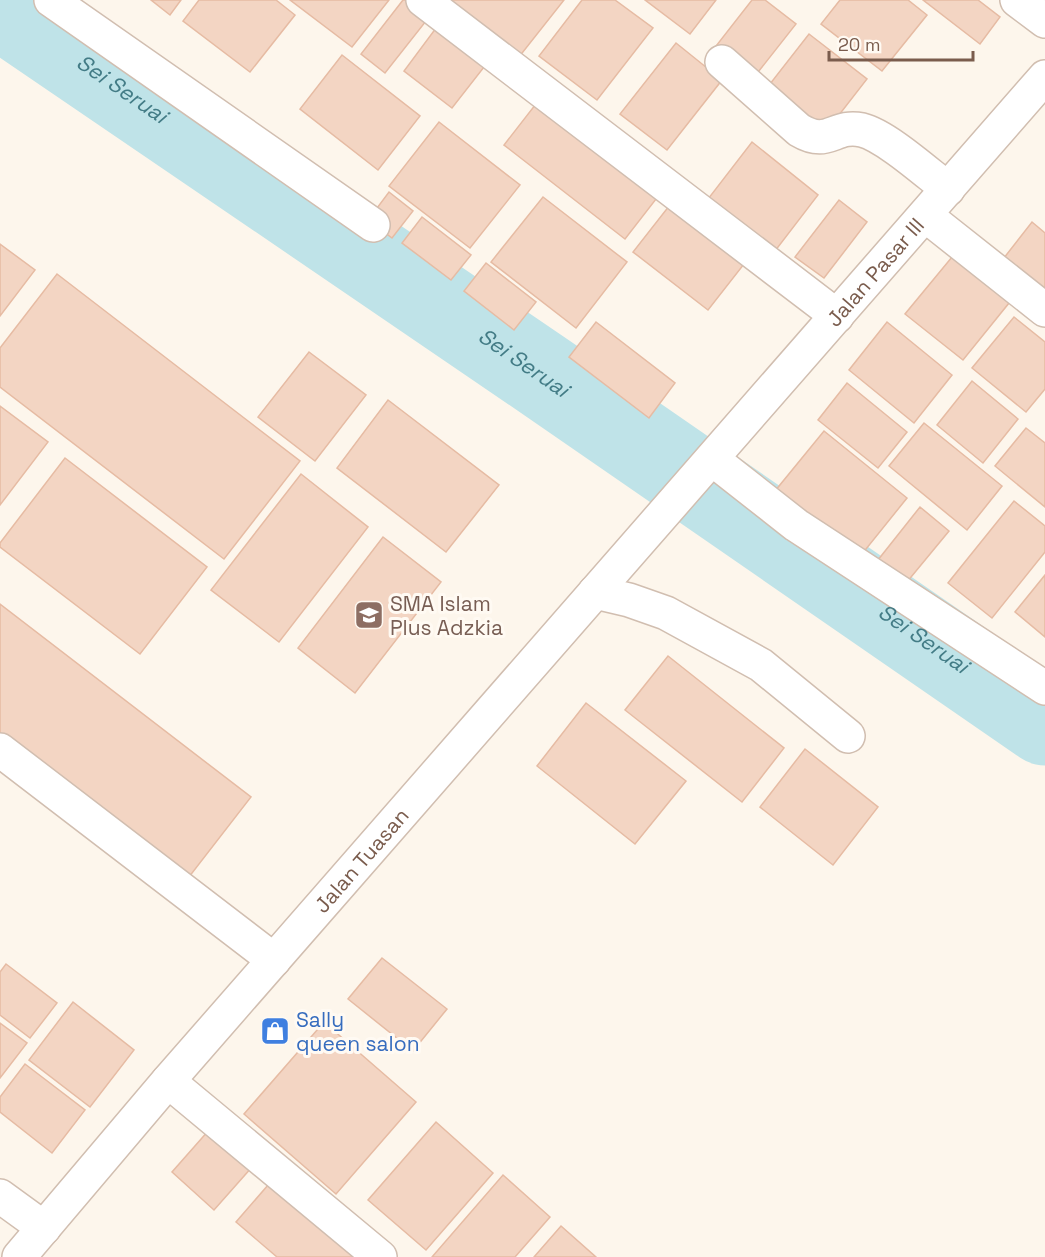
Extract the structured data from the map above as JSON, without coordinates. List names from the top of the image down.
{
  "streets": {
    "street": ["Jalan Pasar III", "Jalan Tuasan"]
  },
  "crossings": [
    ["Jalan Pasar III", "Jalan Tuasan"]
  ],
  "water": ["Sei Seruai"],
  "places": {
    "school or university": ["SMA Islam Plus Adzkia"],
    "shop": ["Sally queen salon"]
  },
  "scale_bar": "20 m"
}
